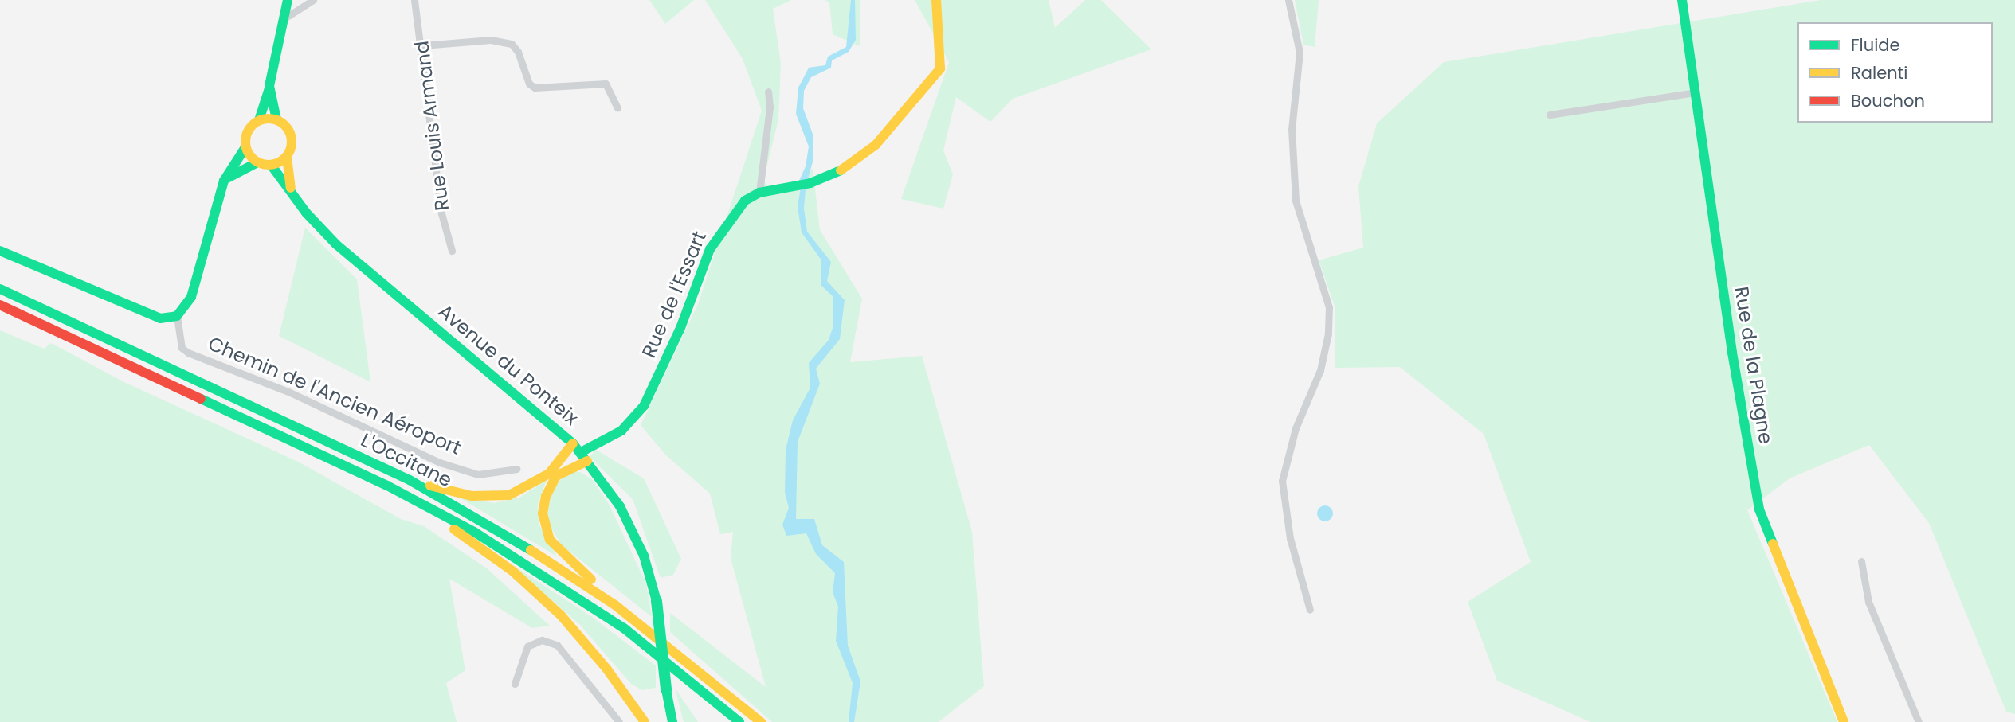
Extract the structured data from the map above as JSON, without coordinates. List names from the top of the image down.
{
  "streets": {
    "main road": [
      "Rue de l'Essart",
      "Avenue du Ponteix",
      "Rue de la Plagne",
      "L'Occitane"
    ],
    "street": ["Rue Louis Armand", "Chemin de l'Ancien Aéroport"]
  },
  "crossings": [
    ["Rue de l'Essart", "Avenue du Ponteix"],
    ["Rue de l'Essart", "L'Occitane"]
  ],
  "legend": ["Fluide", "Ralenti", "Bouchon"]
}
